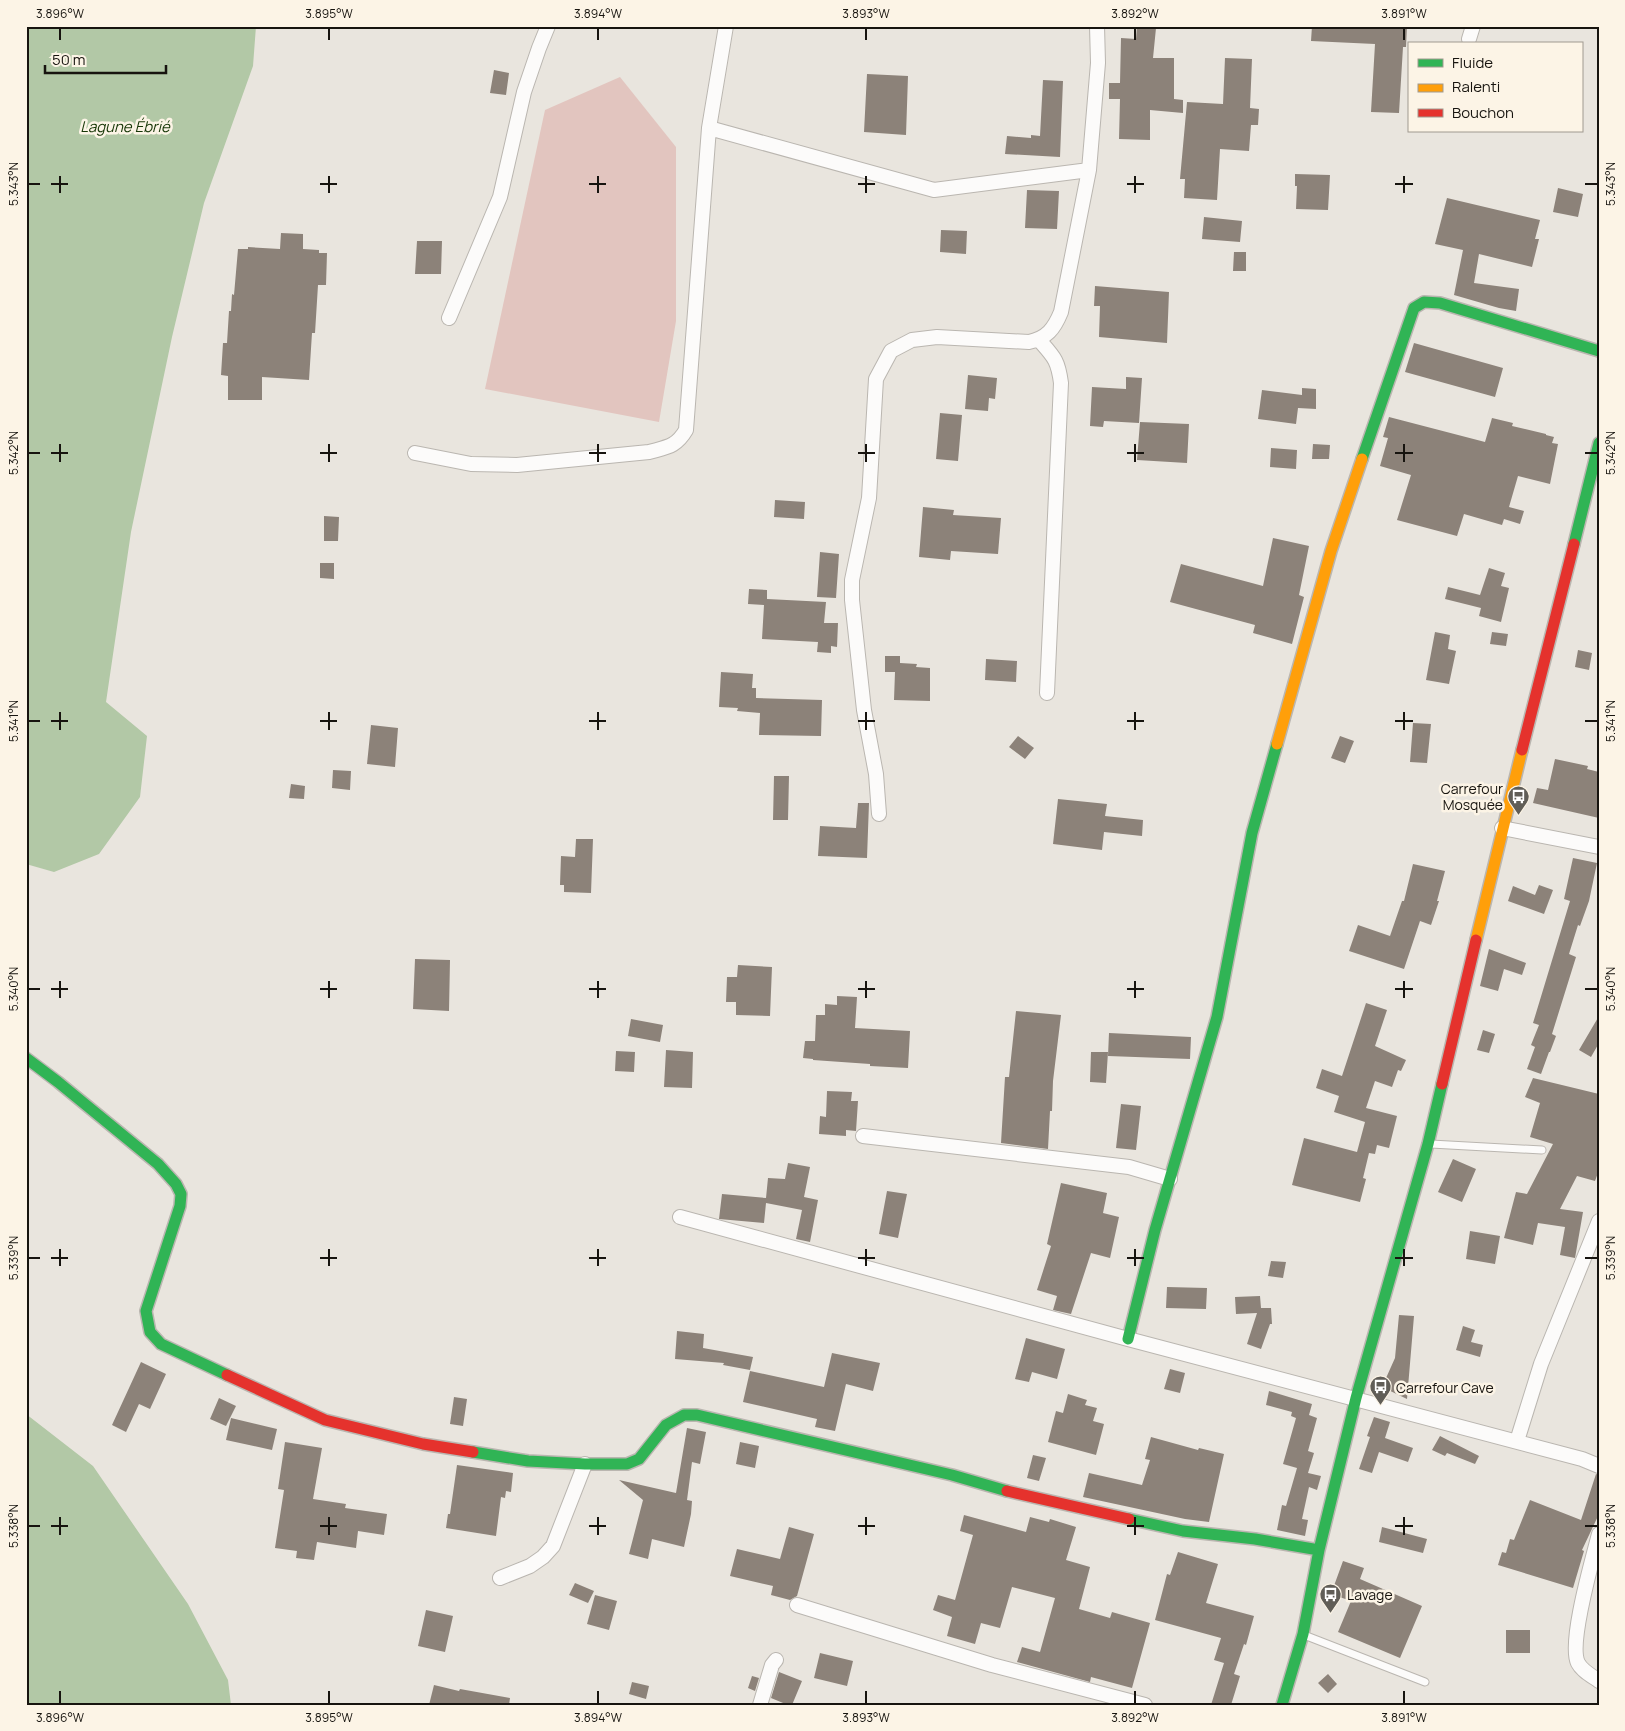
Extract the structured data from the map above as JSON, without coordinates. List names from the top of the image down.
{
  "water": ["Lagune Ébrié"],
  "places": {
    "bus stop": ["Carrefour Mosquée", "Carrefour Cave", "Lavage"]
  },
  "legend": ["Fluide", "Ralenti", "Bouchon"],
  "scale_bar": "50 m",
  "coordinates": [
    "3.896°W",
    "3.895°W",
    "3.894°W",
    "3.893°W",
    "3.892°W",
    "3.891°W",
    "5.343°N",
    "5.342°N",
    "5.341°N",
    "5.340°N",
    "5.339°N",
    "5.338°N"
  ]
}
